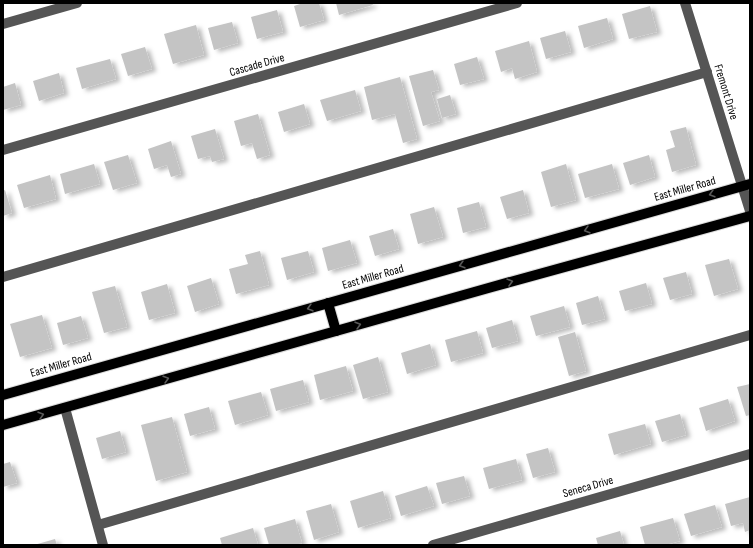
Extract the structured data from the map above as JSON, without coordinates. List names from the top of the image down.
{
  "streets": {
    "main road": ["East Miller Road"],
    "street": ["Cascade Drive", "Fremont Drive", "Seneca Drive"]
  },
  "crossings": [
    ["Fremont Drive", "East Miller Road"]
  ]
}
